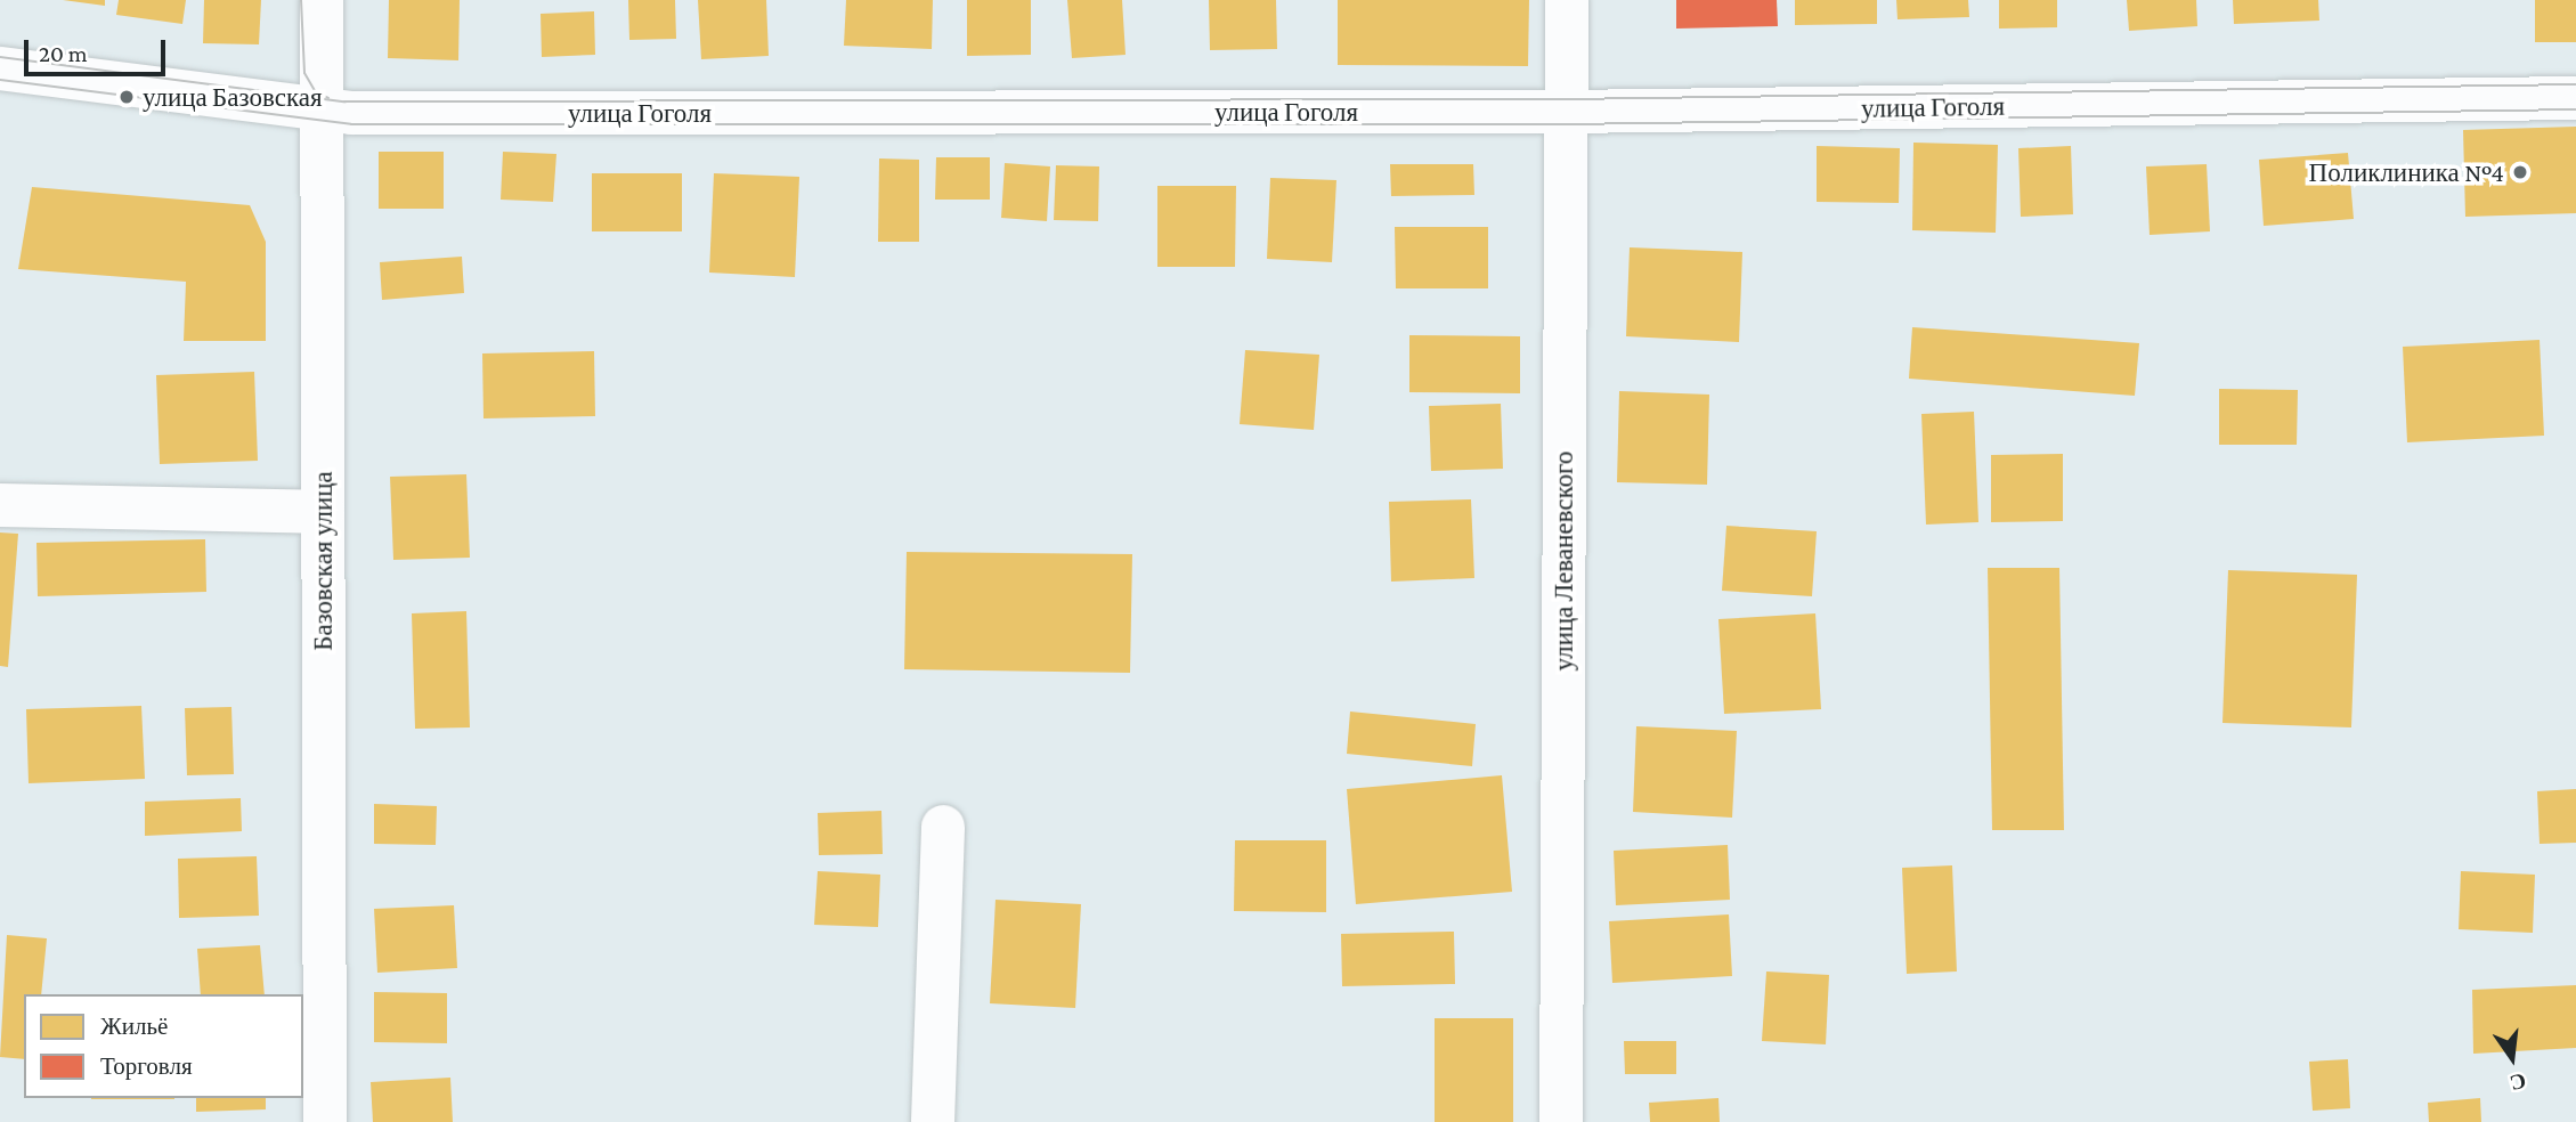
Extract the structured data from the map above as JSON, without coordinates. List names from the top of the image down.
{
  "streets": {
    "street": ["улица Гоголя", "Базовская улица", "улица Леваневского"]
  },
  "crossings": [
    ["улица Гоголя", "Базовская улица"],
    ["улица Гоголя", "улица Леваневского"]
  ],
  "places": ["улица Базовская", "Поликлиника №4"],
  "legend": ["Жильё", "Торговля"],
  "scale_bar": "20 m",
  "north": "bottom"
}
